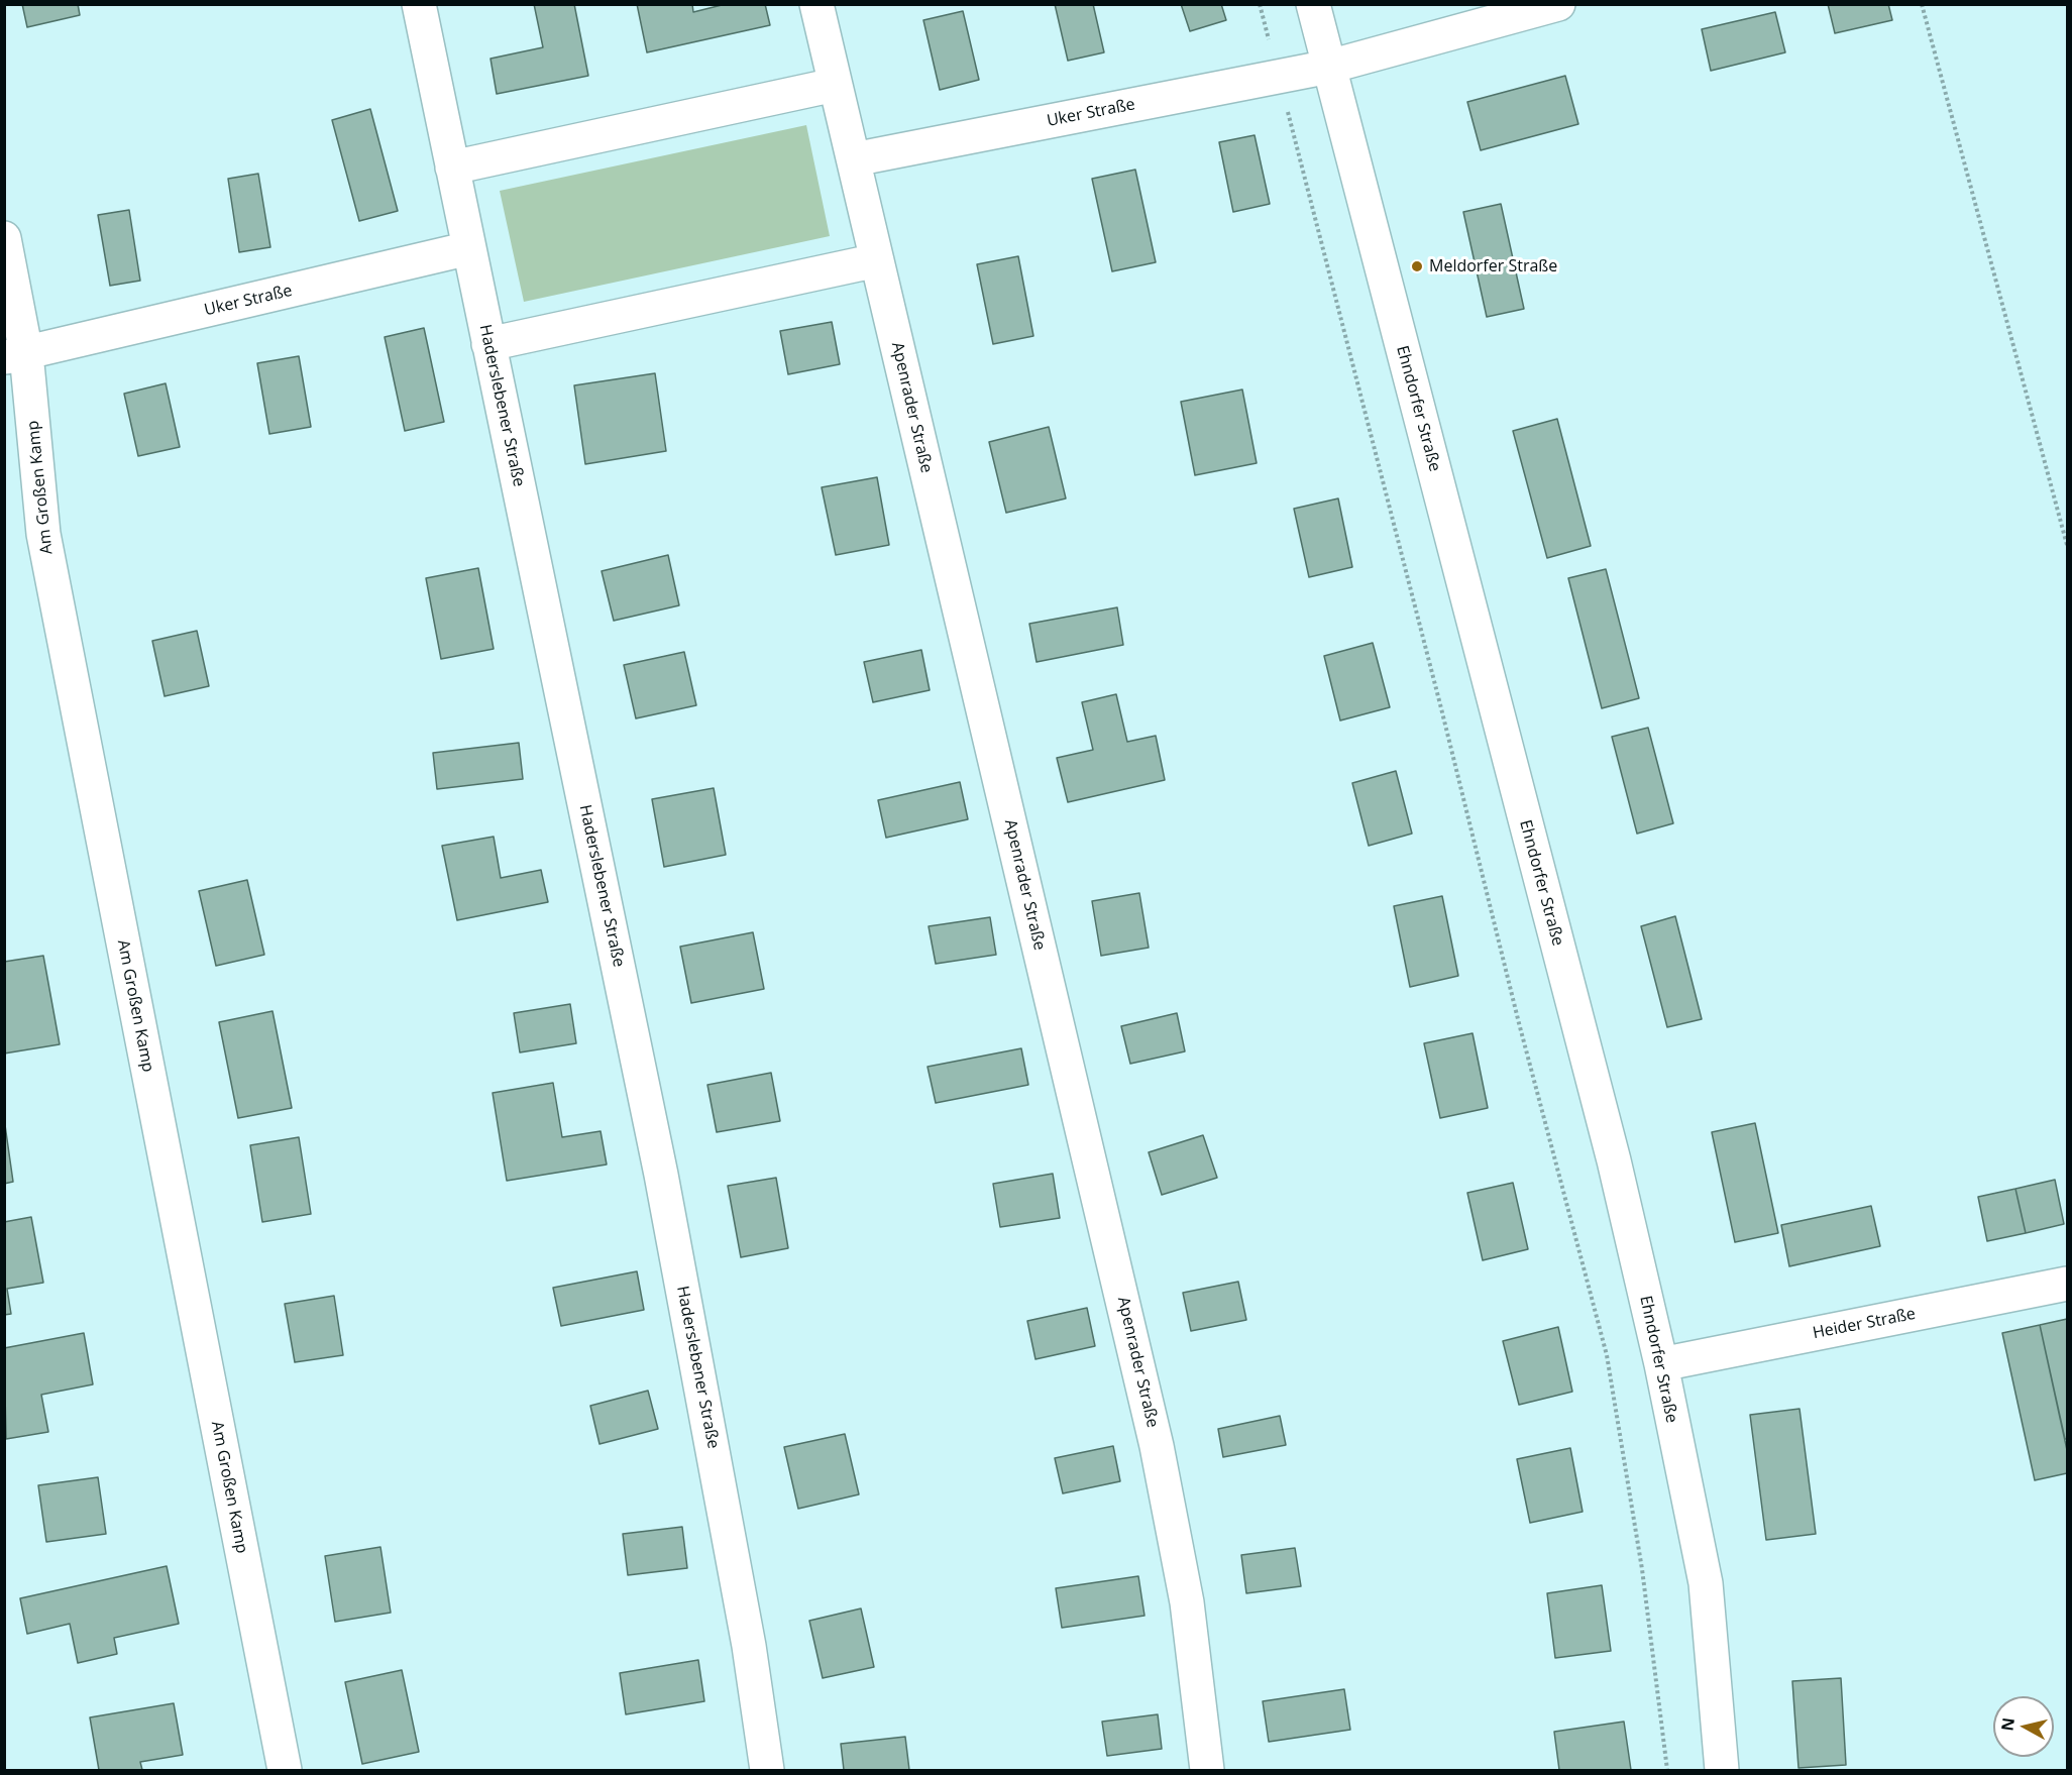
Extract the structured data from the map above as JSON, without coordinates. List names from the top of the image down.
{
  "streets": {
    "street": [
      "Uker Straße",
      "Haderslebener Straße",
      "Apenrader Straße",
      "Ehndorfer Straße",
      "Am Großen Kamp",
      "Heider Straße"
    ]
  },
  "crossings": [
    ["Uker Straße", "Haderslebener Straße"],
    ["Uker Straße", "Apenrader Straße"],
    ["Uker Straße", "Ehndorfer Straße"],
    ["Uker Straße", "Am Großen Kamp"],
    ["Ehndorfer Straße", "Heider Straße"]
  ],
  "places": ["Meldorfer Straße"],
  "north": "left"
}
